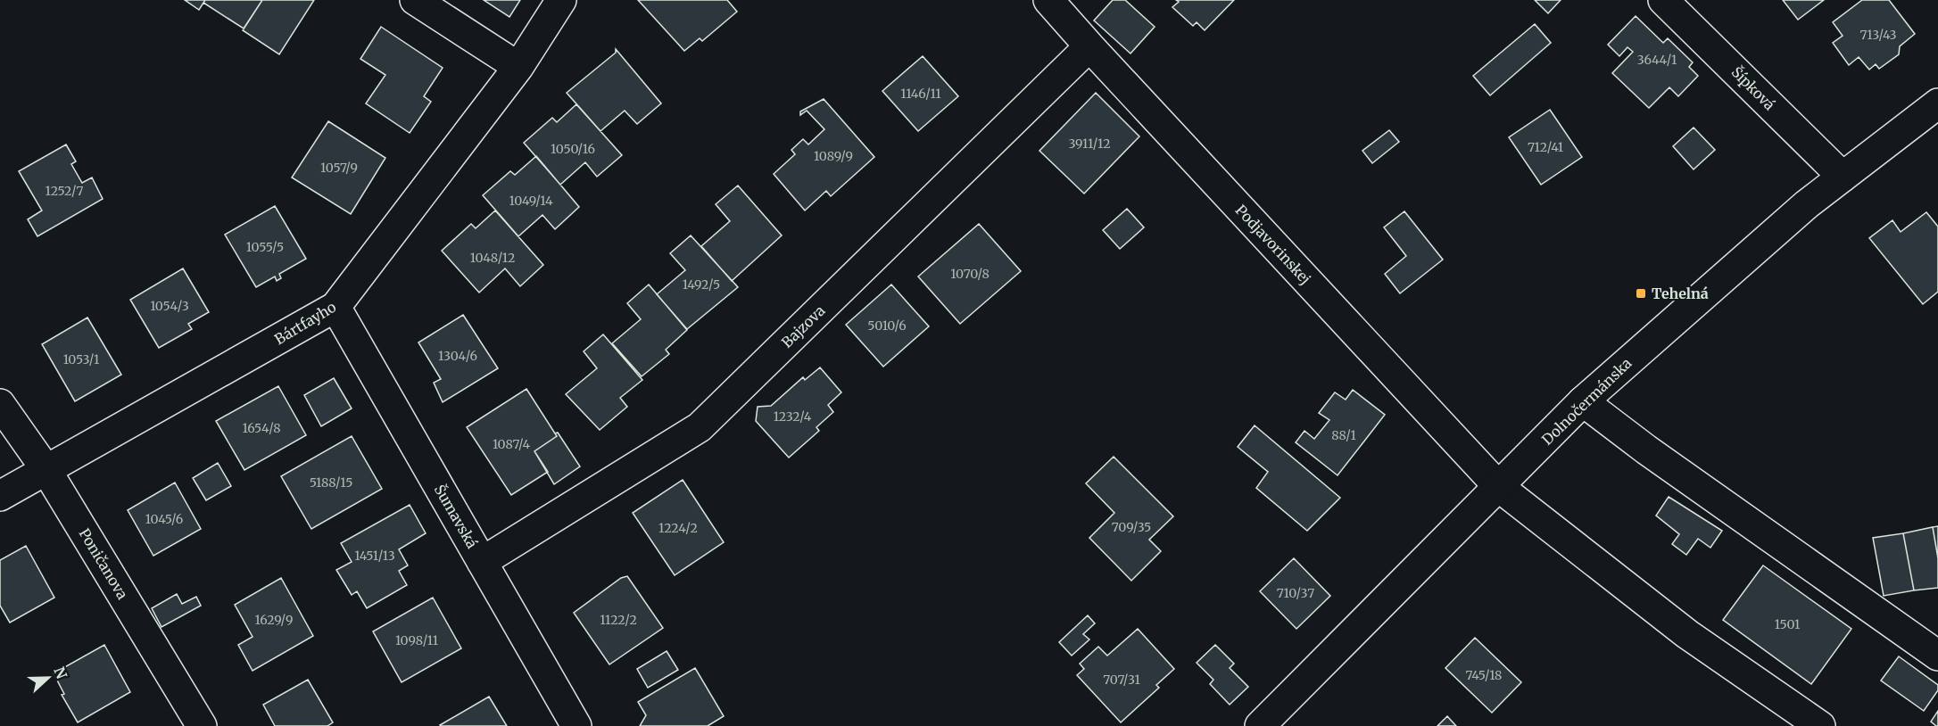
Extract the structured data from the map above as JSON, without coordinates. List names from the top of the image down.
{
  "streets": {
    "street": [
      "Šípková",
      "Podjavorinskej",
      "Bártfayho",
      "Bajzova",
      "Dolnočermánska",
      "Šumavská",
      "Poničanova"
    ]
  },
  "crossings": [
    ["Šípková", "Dolnočermánska"],
    ["Podjavorinskej", "Bajzova"],
    ["Podjavorinskej", "Dolnočermánska"],
    ["Bártfayho", "Šumavská"],
    ["Bártfayho", "Poničanova"],
    ["Bajzova", "Šumavská"]
  ],
  "places": {
    "transit": ["Tehelná"]
  },
  "house_numbers": [
    "713/43",
    "3644/1",
    "1146/11",
    "3911/12",
    "712/41",
    "1050/16",
    "1089/9",
    "1057/9",
    "1252/7",
    "1049/14",
    "1055/5",
    "1048/12",
    "1070/8",
    "1492/5",
    "1054/3",
    "5010/6",
    "1304/6",
    "1053/1",
    "1232/4",
    "1654/8",
    "88/1",
    "1087/4",
    "5188/15",
    "1045/6",
    "709/35",
    "1224/2",
    "1451/13",
    "710/37",
    "1629/9",
    "1122/2",
    "1501",
    "1098/11",
    "745/18",
    "707/31"
  ],
  "north": "right"
}
